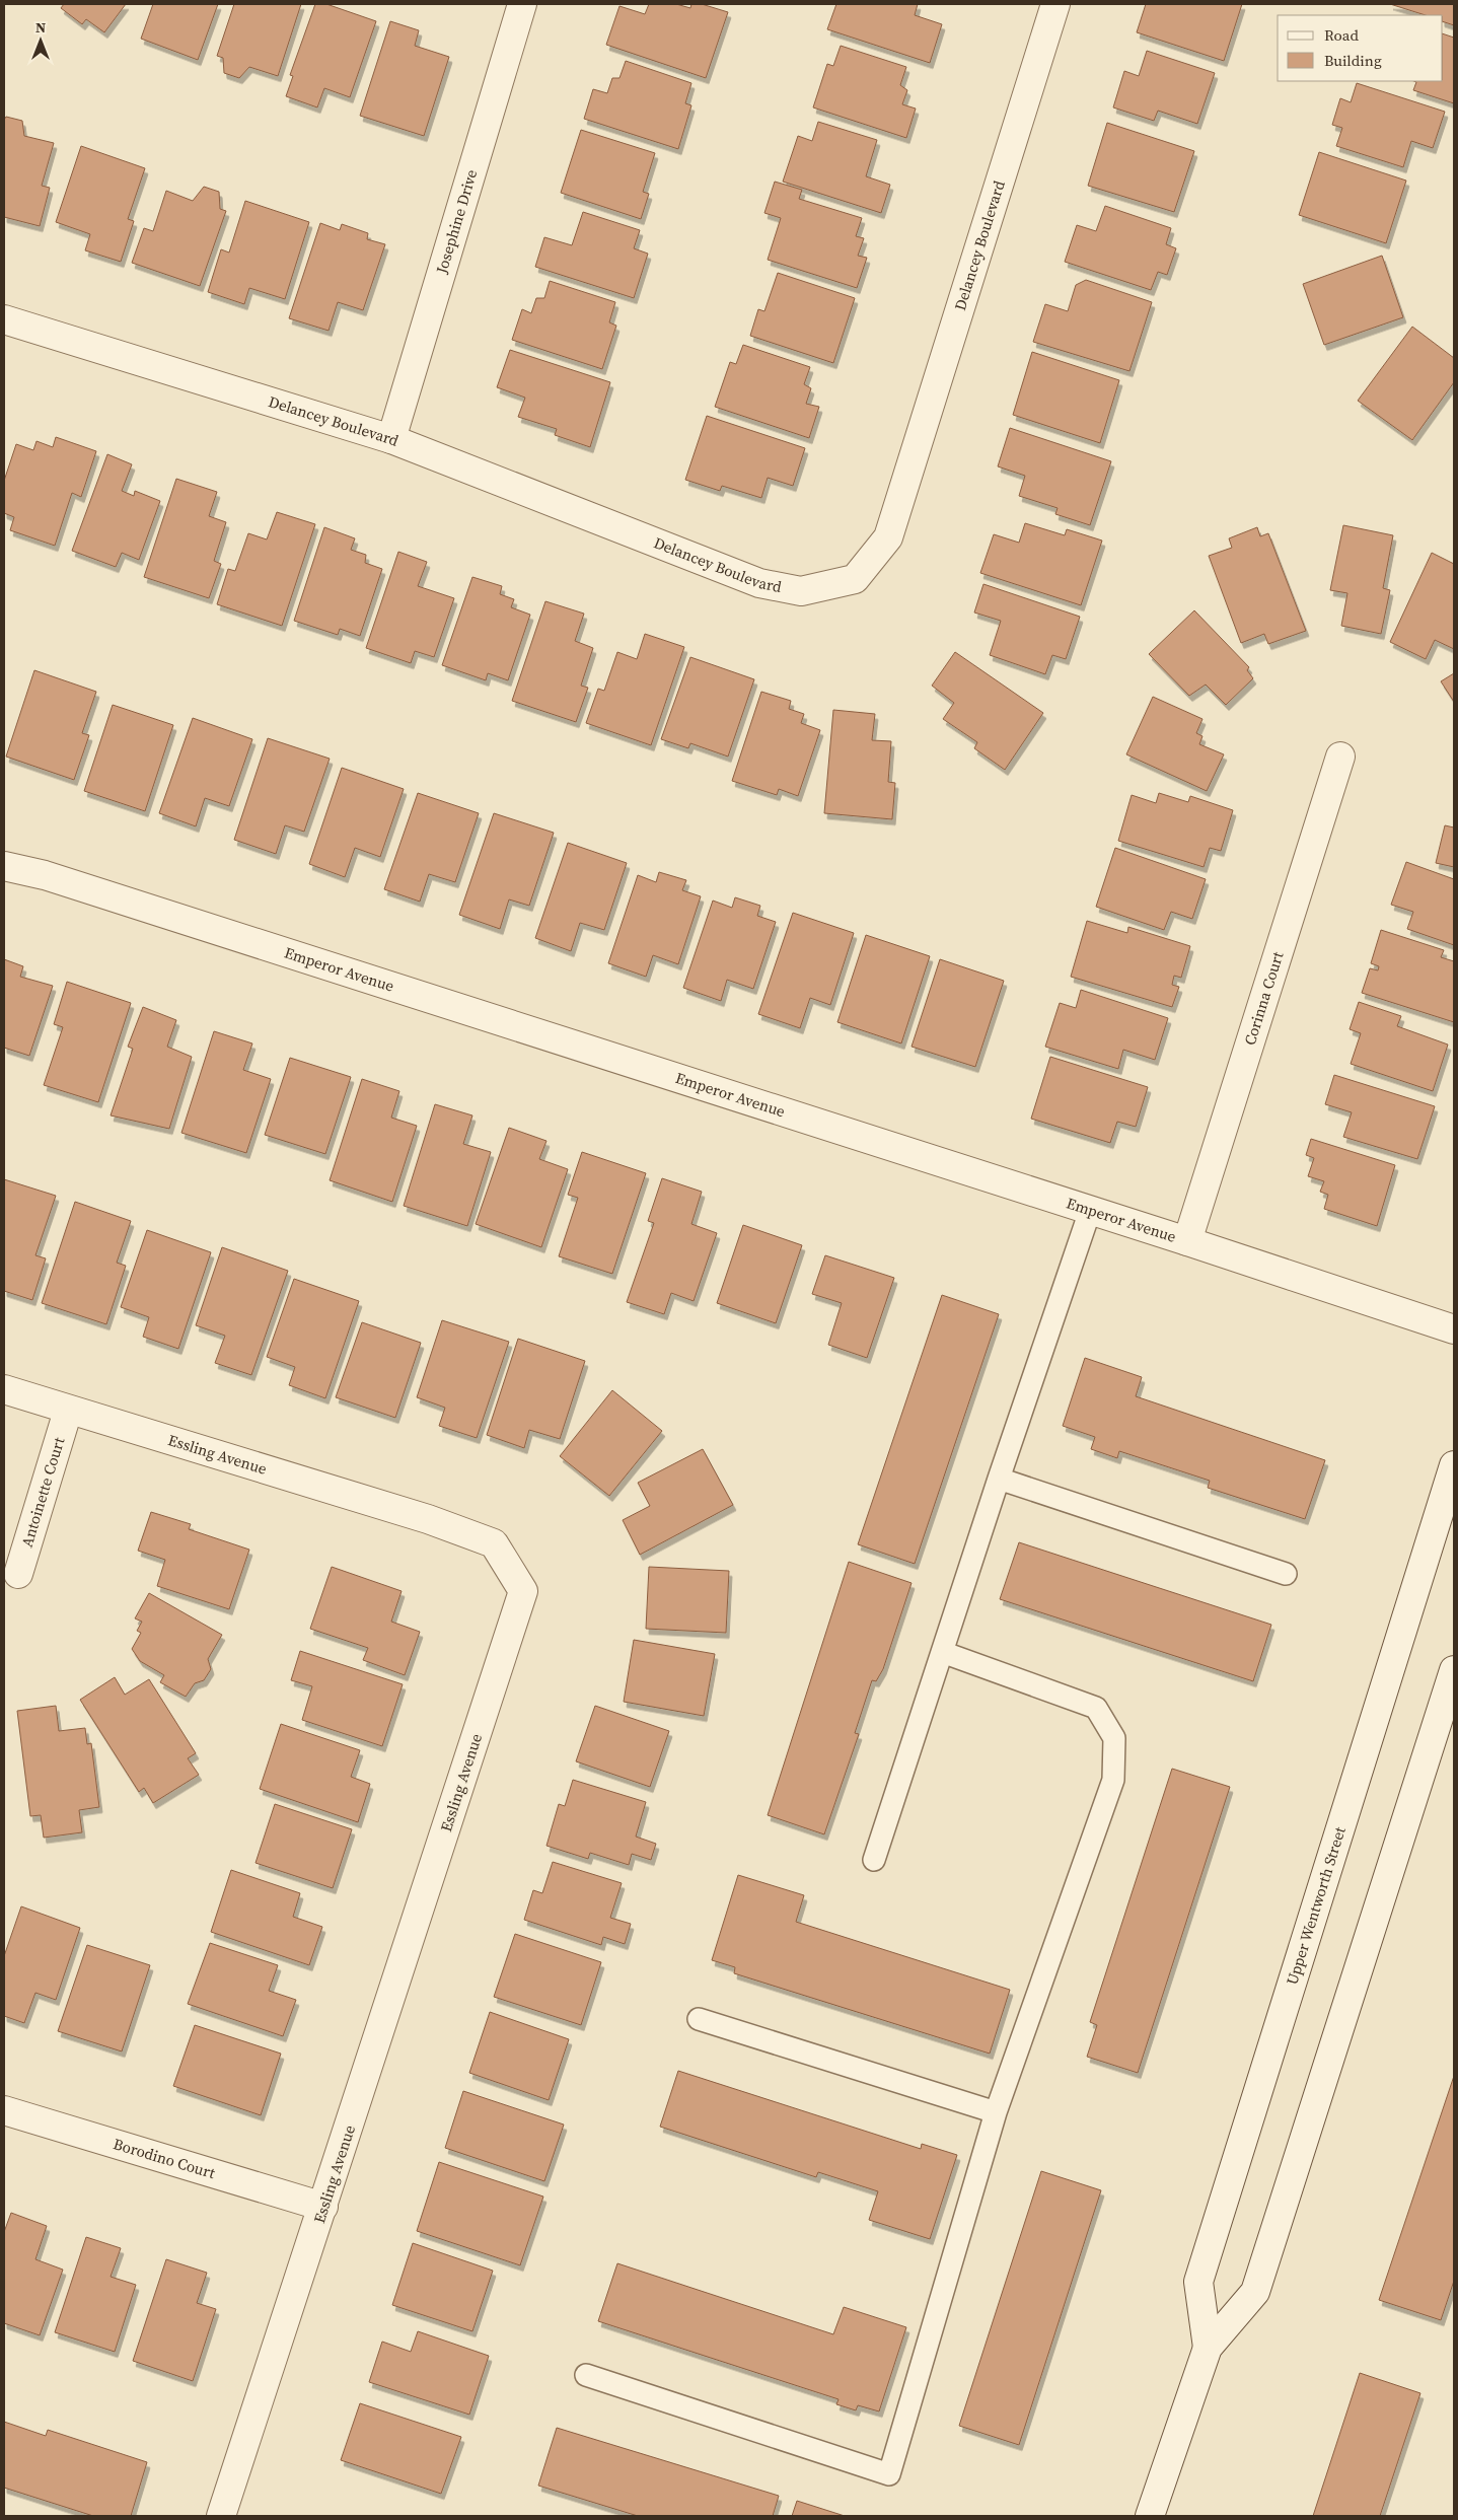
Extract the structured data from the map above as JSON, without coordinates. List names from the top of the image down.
{
  "streets": {
    "street": [
      "Josephine Drive",
      "Delancey Boulevard",
      "Emperor Avenue",
      "Corinna Court",
      "Essling Avenue",
      "Antoinette Court",
      "Upper Wentworth Street",
      "Borodino Court"
    ]
  },
  "crossings": [
    ["Josephine Drive", "Delancey Boulevard"],
    ["Emperor Avenue", "Corinna Court"],
    ["Essling Avenue", "Antoinette Court"],
    ["Essling Avenue", "Borodino Court"]
  ],
  "legend": ["Road", "Building"],
  "north": "top"
}
